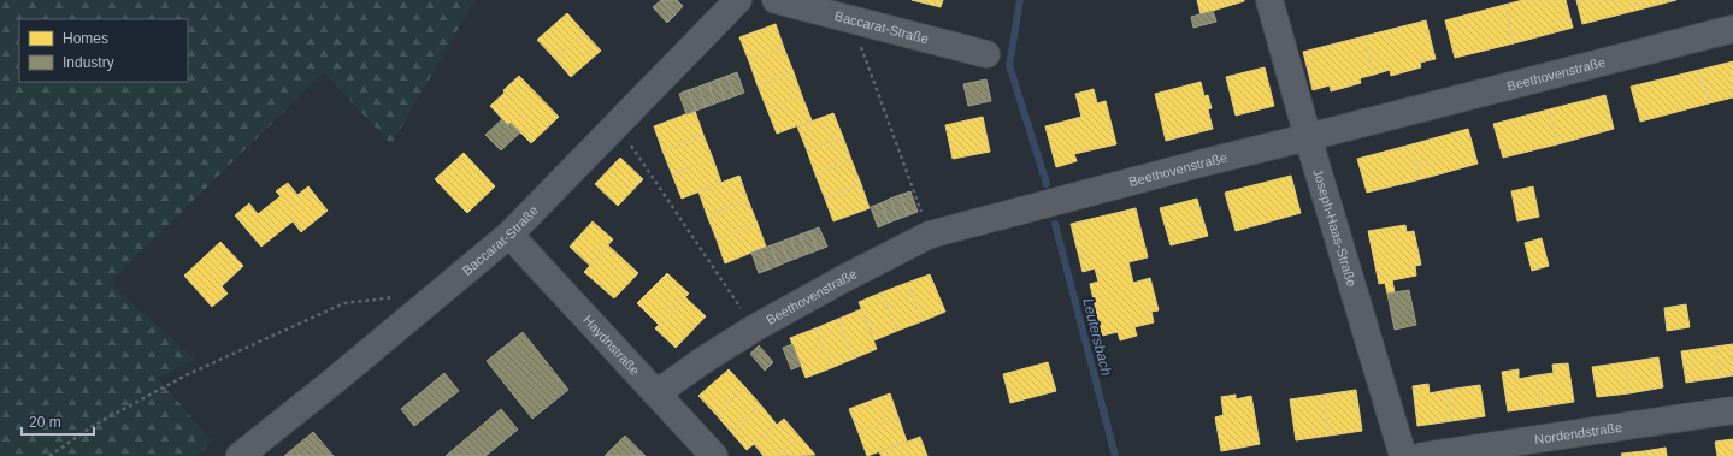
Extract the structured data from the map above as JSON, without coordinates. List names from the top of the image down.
{
  "streets": {
    "street": [
      "Baccarat-Straße",
      "Beethovenstraße",
      "Joseph-Haas-Straße",
      "Haydnstraße",
      "Nordendstraße"
    ]
  },
  "crossings": [
    ["Baccarat-Straße", "Haydnstraße"],
    ["Beethovenstraße", "Joseph-Haas-Straße"],
    ["Beethovenstraße", "Haydnstraße"]
  ],
  "water": ["Leutersbach"],
  "legend": ["Homes", "Industry"],
  "scale_bar": "20 m"
}
